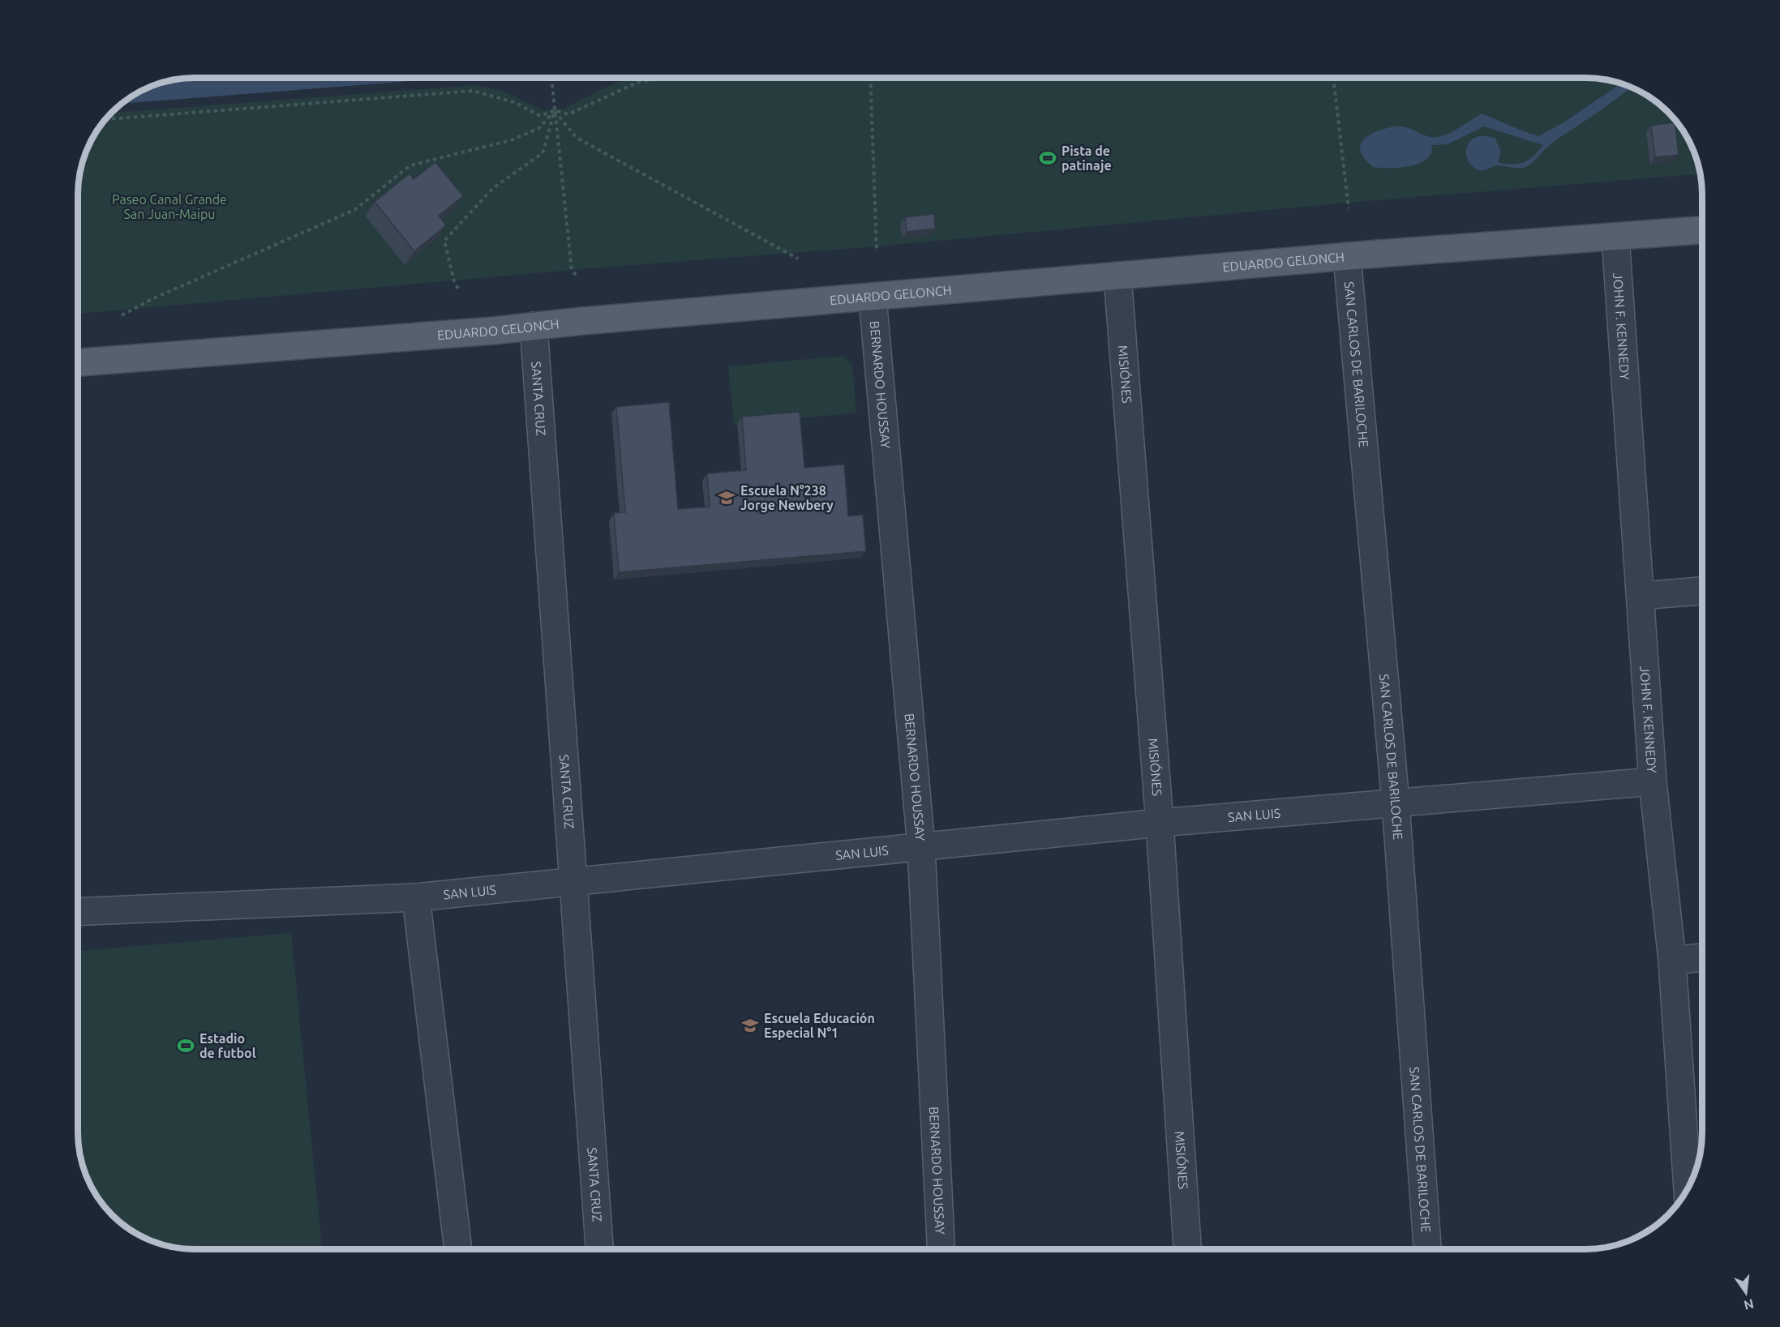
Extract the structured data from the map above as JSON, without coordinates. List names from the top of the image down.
{
  "streets": {
    "main road": ["EDUARDO GELONCH"],
    "street": [
      "JOHN F. KENNEDY",
      "SAN CARLOS DE BARILOCHE",
      "MISIÓNES",
      "BERNARDO HOUSSAY",
      "SANTA CRUZ",
      "SAN LUIS"
    ]
  },
  "crossings": [
    ["EDUARDO GELONCH", "JOHN F. KENNEDY"],
    ["EDUARDO GELONCH", "SAN CARLOS DE BARILOCHE"],
    ["EDUARDO GELONCH", "MISIÓNES"],
    ["EDUARDO GELONCH", "BERNARDO HOUSSAY"],
    ["EDUARDO GELONCH", "SANTA CRUZ"],
    ["JOHN F. KENNEDY", "SAN LUIS"],
    ["SAN CARLOS DE BARILOCHE", "SAN LUIS"],
    ["MISIÓNES", "SAN LUIS"],
    ["BERNARDO HOUSSAY", "SAN LUIS"],
    ["SANTA CRUZ", "SAN LUIS"]
  ],
  "parks": ["Paseo Canal Grande San Juan-Maipu"],
  "places": {
    "sports": ["Pista de patinaje", "Estadio de futbol"],
    "school or university": ["Escuela N°238 Jorge Newbery", "Escuela Educación Especial N°1"]
  },
  "north": "bottom"
}
